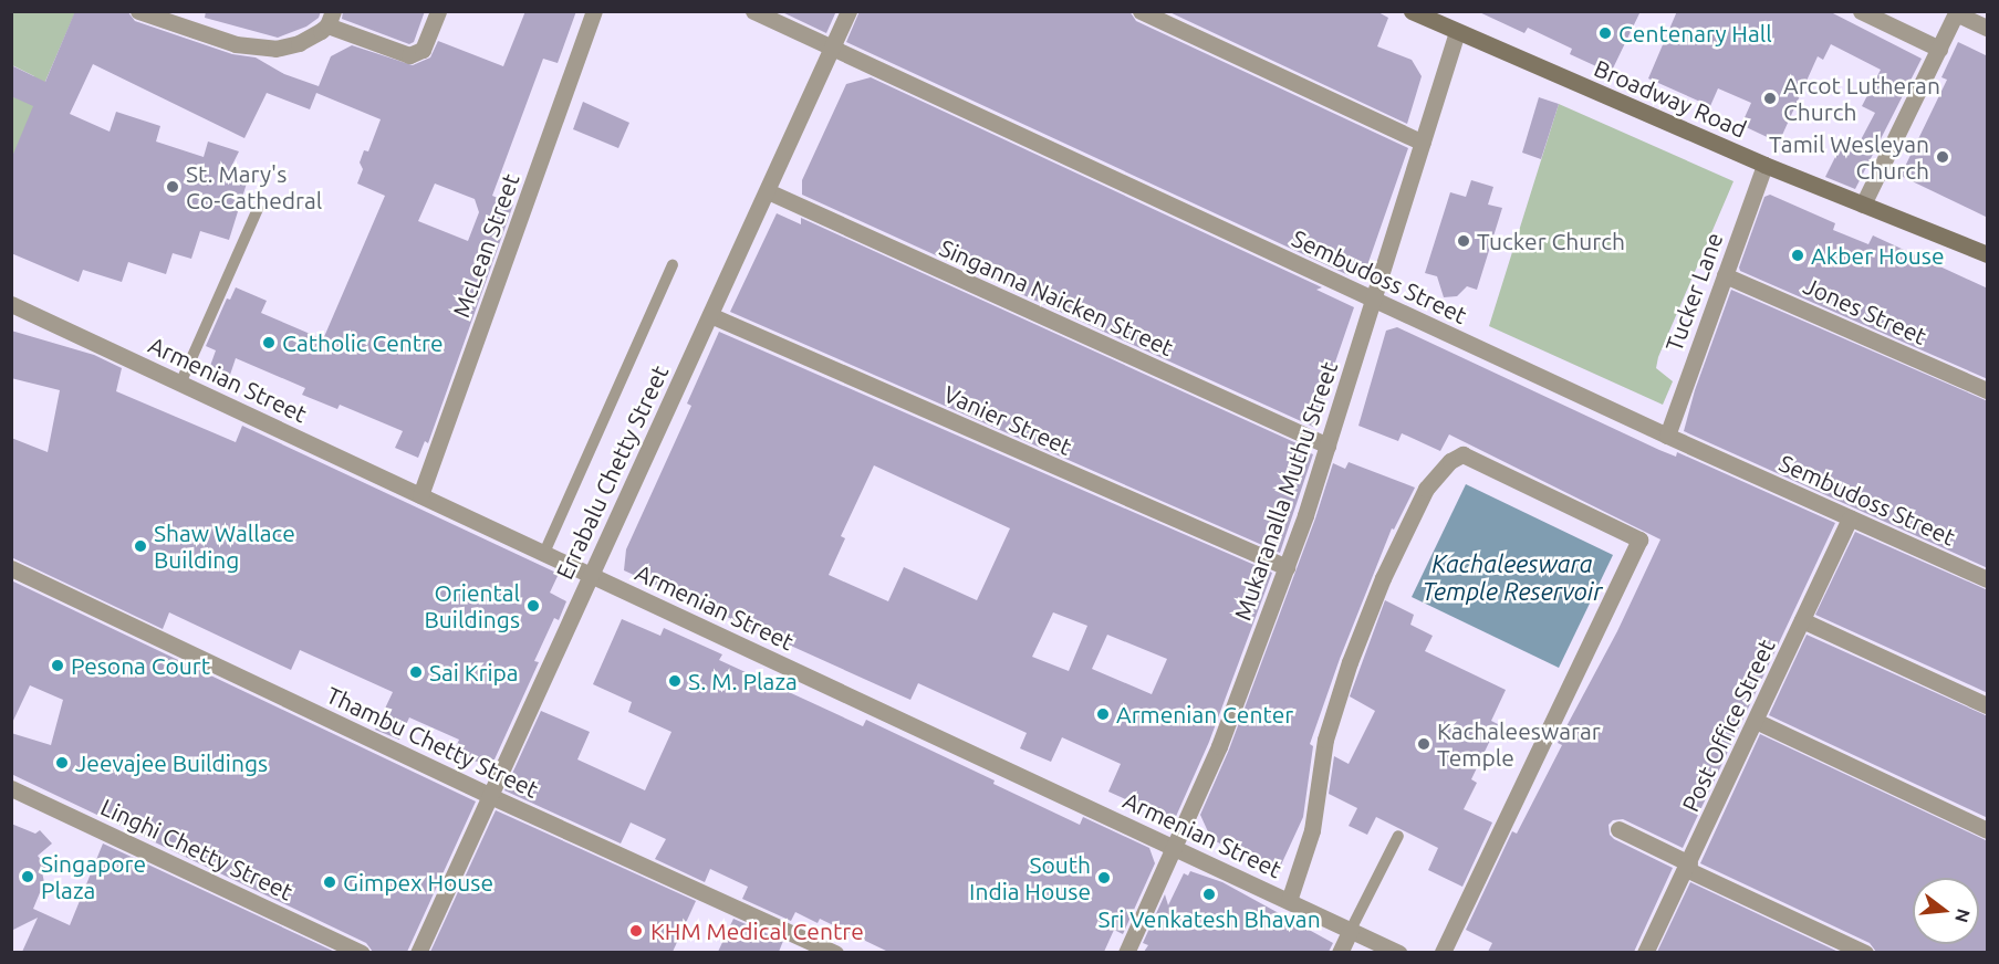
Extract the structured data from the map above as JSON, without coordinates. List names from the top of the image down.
{
  "streets": {
    "main road": ["Broadway Road"],
    "street": [
      "McLean Street",
      "Sembudoss Street",
      "Tucker Lane",
      "Singanna Naicken Street",
      "Jones Street",
      "Armenian Street",
      "Vanier Street",
      "Errabalu Chetty Street",
      "Mukaranalla Muthu Street",
      "Post Office Street",
      "Thambu Chetty Street",
      "Linghi Chetty Street"
    ]
  },
  "crossings": [
    ["Broadway Road", "Tucker Lane"],
    ["Broadway Road", "Mukaranalla Muthu Street"],
    ["McLean Street", "Armenian Street"],
    ["Sembudoss Street", "Tucker Lane"],
    ["Sembudoss Street", "Errabalu Chetty Street"],
    ["Sembudoss Street", "Mukaranalla Muthu Street"],
    ["Sembudoss Street", "Post Office Street"],
    ["Tucker Lane", "Jones Street"],
    ["Singanna Naicken Street", "Errabalu Chetty Street"],
    ["Singanna Naicken Street", "Mukaranalla Muthu Street"],
    ["Armenian Street", "Errabalu Chetty Street"],
    ["Armenian Street", "Mukaranalla Muthu Street"],
    ["Vanier Street", "Errabalu Chetty Street"],
    ["Vanier Street", "Mukaranalla Muthu Street"],
    ["Errabalu Chetty Street", "Thambu Chetty Street"]
  ],
  "water": ["Kachaleeswara Temple Reservoir"],
  "places": [
    "Centenary Hall",
    "Arcot Lutheran Church",
    "Tamil Wesleyan Church",
    "St. Mary's Co-Cathedral",
    "Tucker Church",
    "Akber House",
    "Catholic Centre",
    "Shaw Wallace Building",
    "Oriental Buildings",
    "Pesona Court",
    "Sai Kripa",
    "S. M. Plaza",
    "Armenian Center",
    "Kachaleeswarar Temple",
    "Jeevajee Buildings",
    "Singapore Plaza",
    "South India House",
    "Gimpex House",
    "Sri Venkatesh Bhavan",
    "KHM Medical Centre"
  ],
  "north": "right"
}
